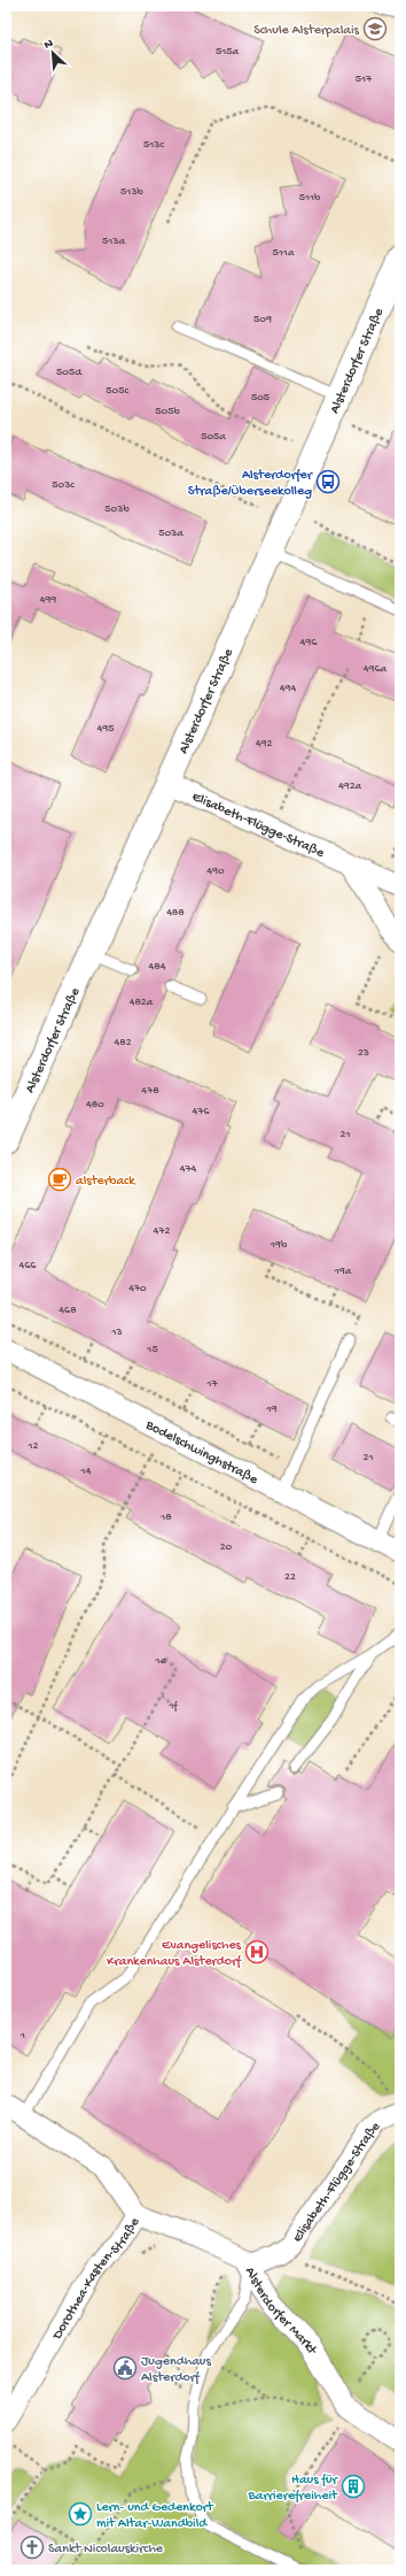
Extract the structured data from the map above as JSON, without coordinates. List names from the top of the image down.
{
  "streets": {
    "street": [
      "Alsterdorfer Straße",
      "Elisabeth-Flügge-Straße",
      "Bodelschwinghstraße",
      "Dorothea-Kasten-Straße",
      "Alsterdorfer Markt"
    ]
  },
  "crossings": [
    ["Alsterdorfer Straße", "Elisabeth-Flügge-Straße"],
    ["Elisabeth-Flügge-Straße", "Alsterdorfer Markt"],
    ["Dorothea-Kasten-Straße", "Alsterdorfer Markt"]
  ],
  "places": {
    "school or university": ["Schule Alsterpalais"],
    "bus stop": ["Alsterdorfer Straße/Überseekolleg"],
    "cafe": ["alsterback"],
    "hospital": ["Evangelisches Krankenhaus Alsterdorf"],
    "public building": ["Jugendhaus Alsterdorf"],
    "building": ["Haus für Barrierefreiheit"],
    "place": ["Lern- und Gedenkort mit Altar-Wandbild"],
    "church": ["Sankt Nicolauskirche"]
  },
  "house_numbers": [
    "515a",
    "517",
    "513c",
    "513b",
    "511b",
    "513a",
    "511a",
    "509",
    "505d",
    "505c",
    "505",
    "505b",
    "505a",
    "503c",
    "503b",
    "503a",
    "499",
    "496",
    "496a",
    "494",
    "495",
    "492",
    "492a",
    "490",
    "488",
    "484",
    "482a",
    "482",
    "23",
    "478",
    "480",
    "476",
    "21",
    "474",
    "472",
    "19b",
    "466",
    "19a",
    "470",
    "468",
    "13",
    "15",
    "17",
    "19",
    "12",
    "21",
    "14",
    "18",
    "20",
    "22",
    "1e",
    "1f",
    "1"
  ],
  "north": "top left"
}
